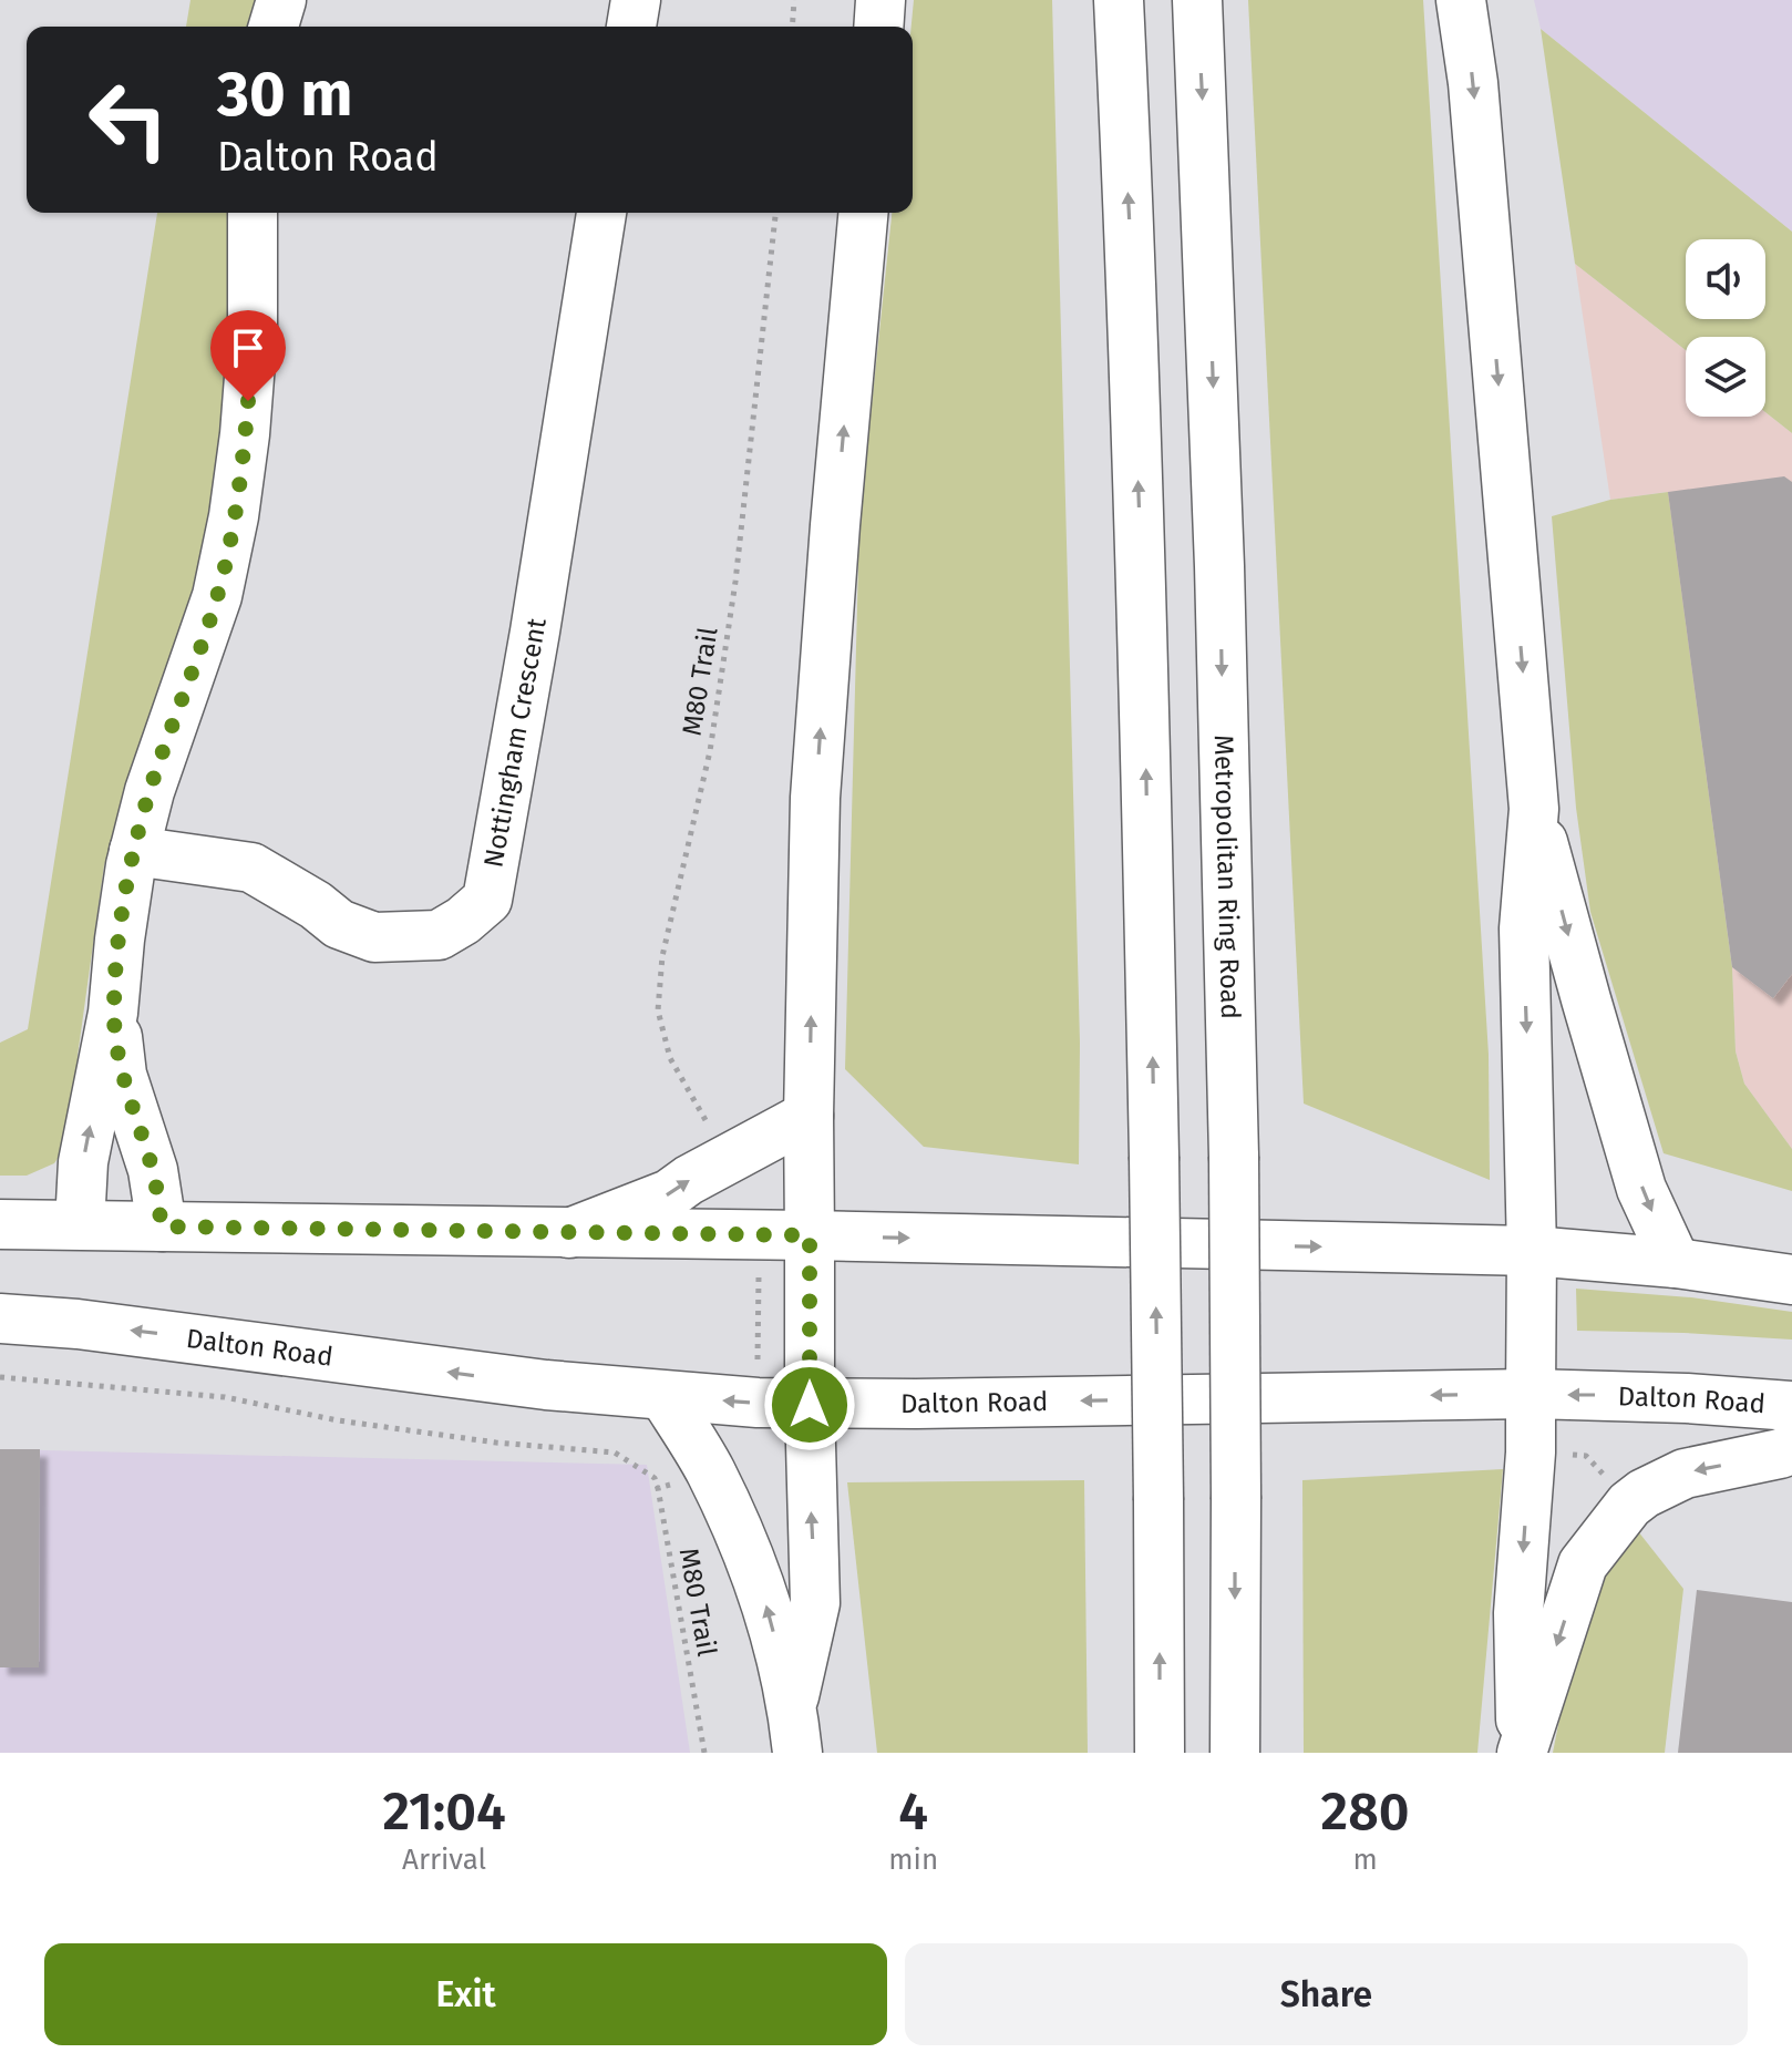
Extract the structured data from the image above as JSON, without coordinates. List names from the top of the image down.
{
  "streets": {
    "main road": ["Nottingham Crescent", "Metropolitan Ring Road", "Dalton Road"],
    "path": ["M80 Trail"]
  },
  "page": {
    "turn": ["30 m", "Dalton Road"],
    "eta": [
      "21:04",
      "Arrival",
      "4",
      "min",
      "280",
      "m"
    ],
    "buttons": ["Exit", "Share"]
  }
}
